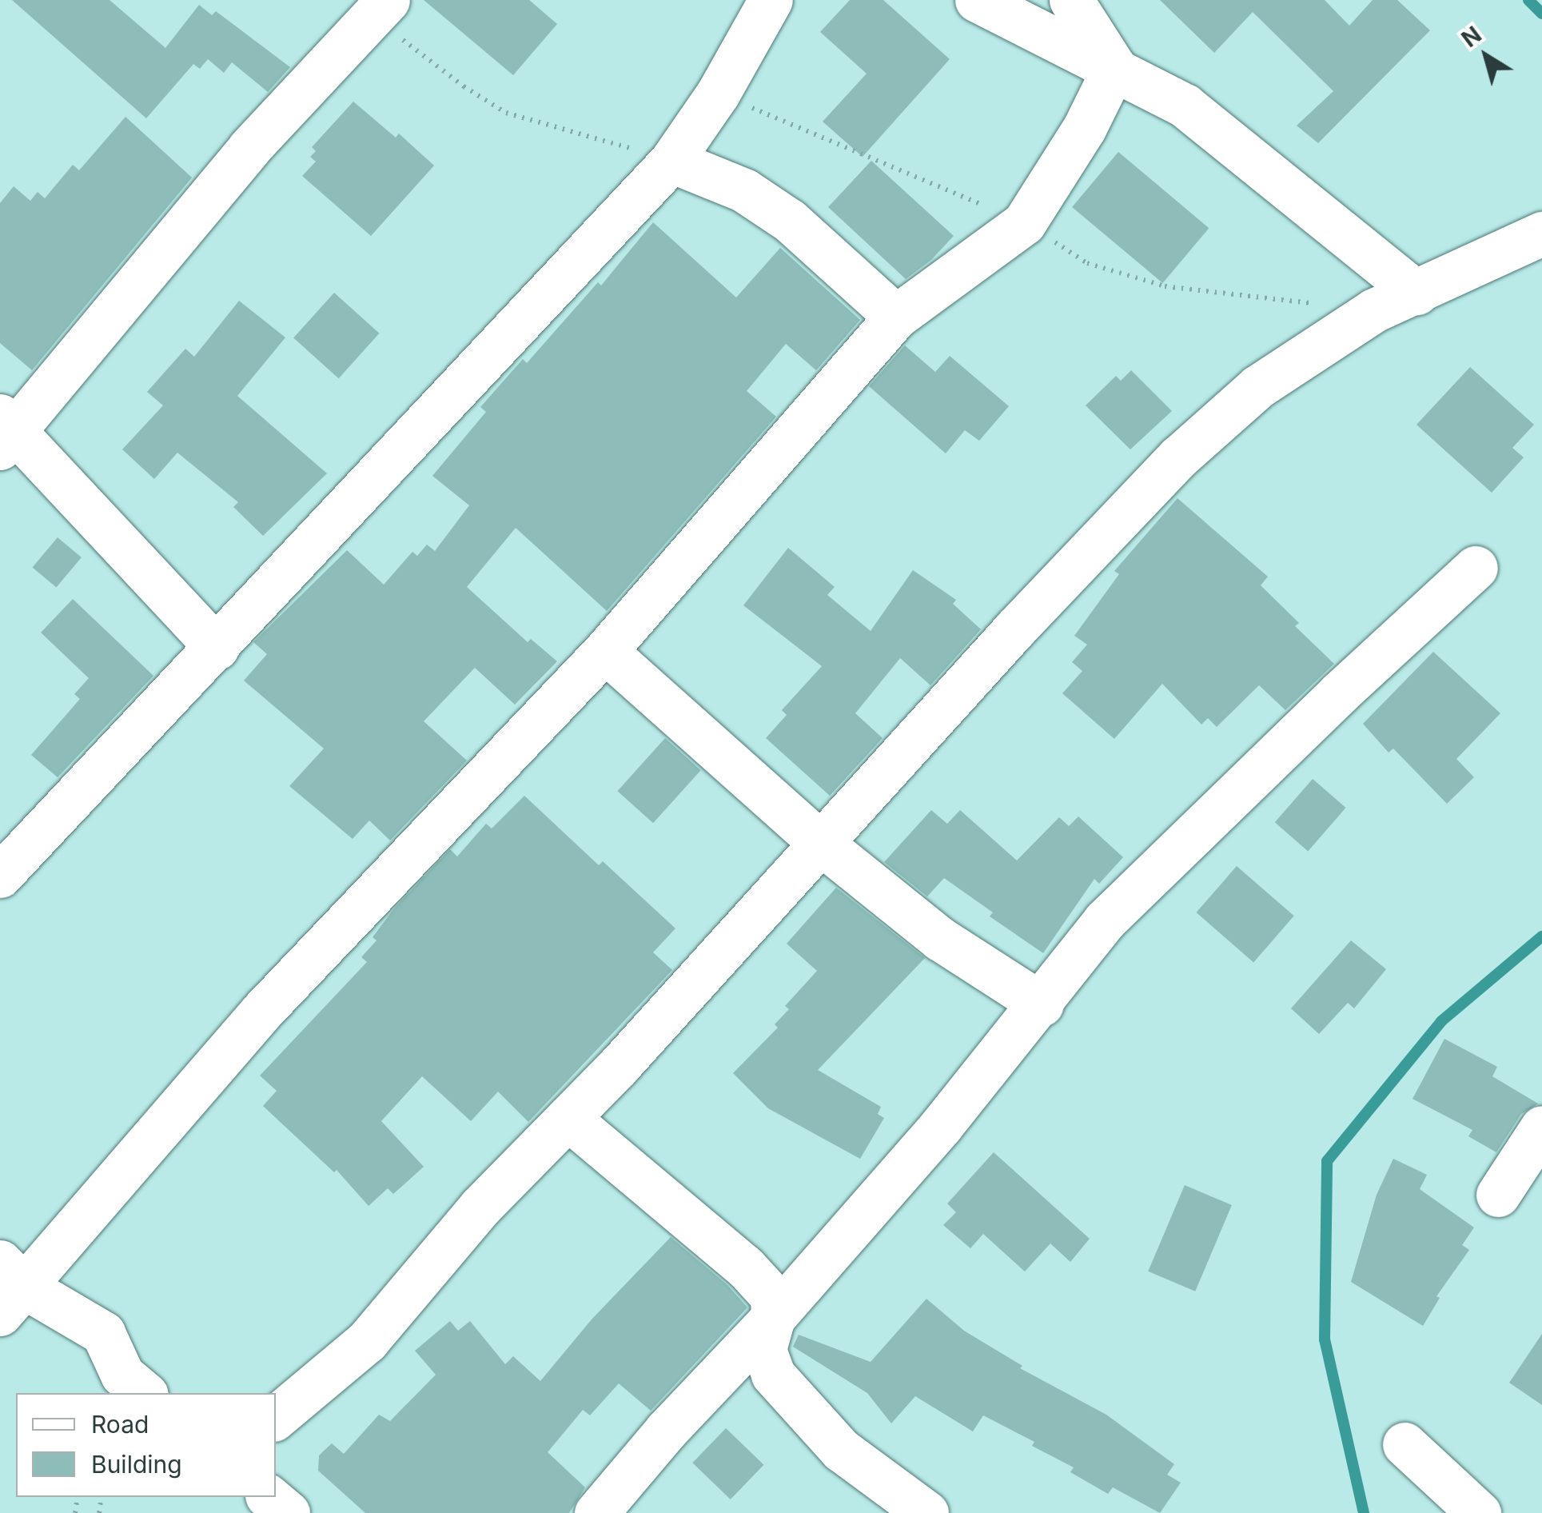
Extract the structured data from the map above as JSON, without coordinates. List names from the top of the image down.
{
  "legend": ["Road", "Building"],
  "north": "top left"
}
